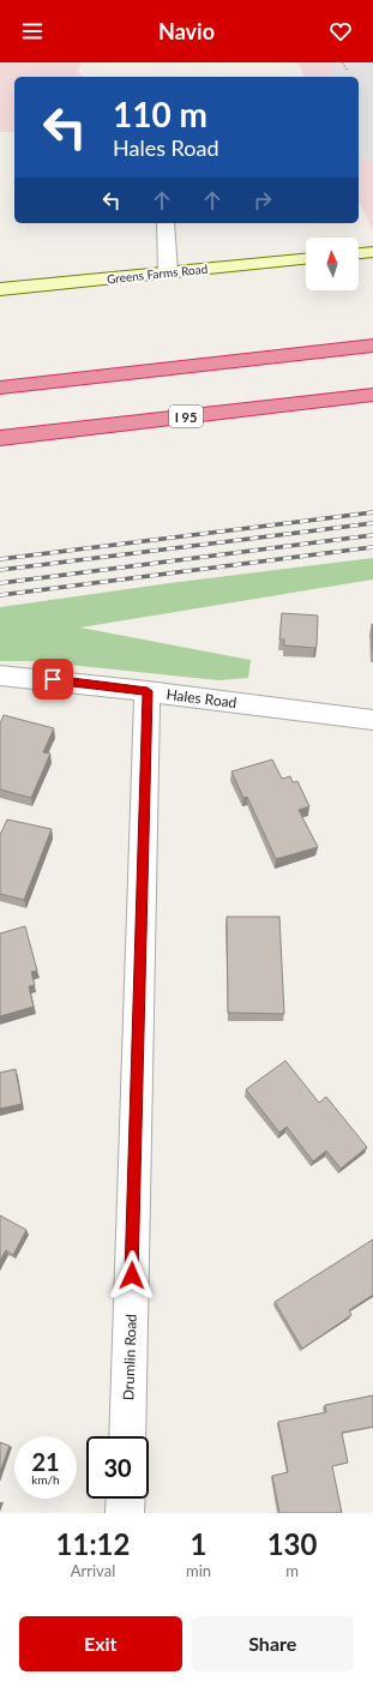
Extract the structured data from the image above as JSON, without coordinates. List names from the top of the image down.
{
  "streets": {
    "highway": ["I 95"],
    "main road": ["Greens Farms Road"],
    "street": ["Hales Road", "Drumlin Road"]
  },
  "crossings": [
    ["Hales Road", "Drumlin Road"]
  ],
  "north": "top",
  "page": {
    "header": "Navio",
    "turn": ["110 m", "Hales Road"],
    "speed": "21 km/h",
    "limit": "30",
    "eta": [
      "11:12",
      "Arrival",
      "1",
      "min",
      "130",
      "m"
    ],
    "buttons": ["Exit", "Share"]
  }
}
